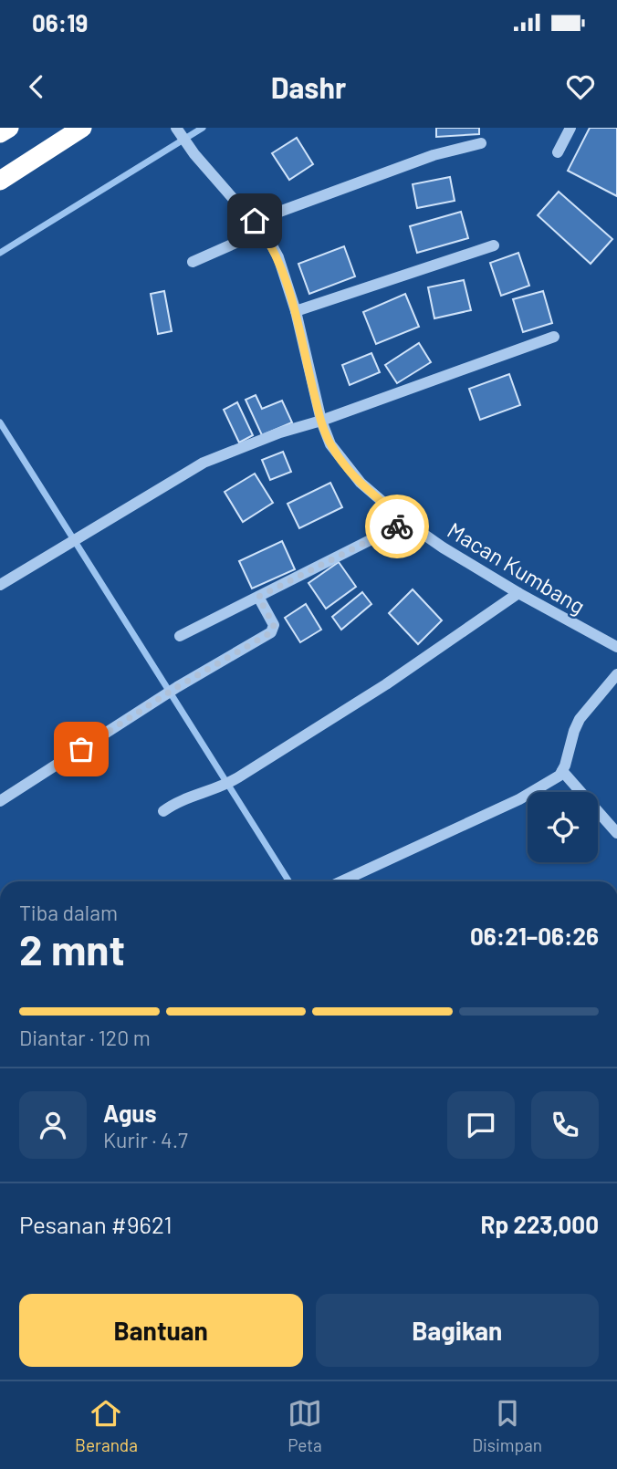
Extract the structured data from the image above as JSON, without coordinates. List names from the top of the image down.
{
  "streets": {
    "street": ["Macan Kumbang"]
  },
  "page": {
    "status": "06:19",
    "header": "Dashr",
    "heading": ["2 mnt", "Tiba dalam", "06:21–06:26"],
    "panel": [
      "Agus",
      "Kurir · 4.7",
      "Pesanan #9621",
      "Rp 223,000"
    ],
    "bar": "Diantar · 120 m",
    "buttons": ["Bantuan", "Bagikan"],
    "tabs": ["Beranda", "Peta", "Disimpan"]
  }
}
